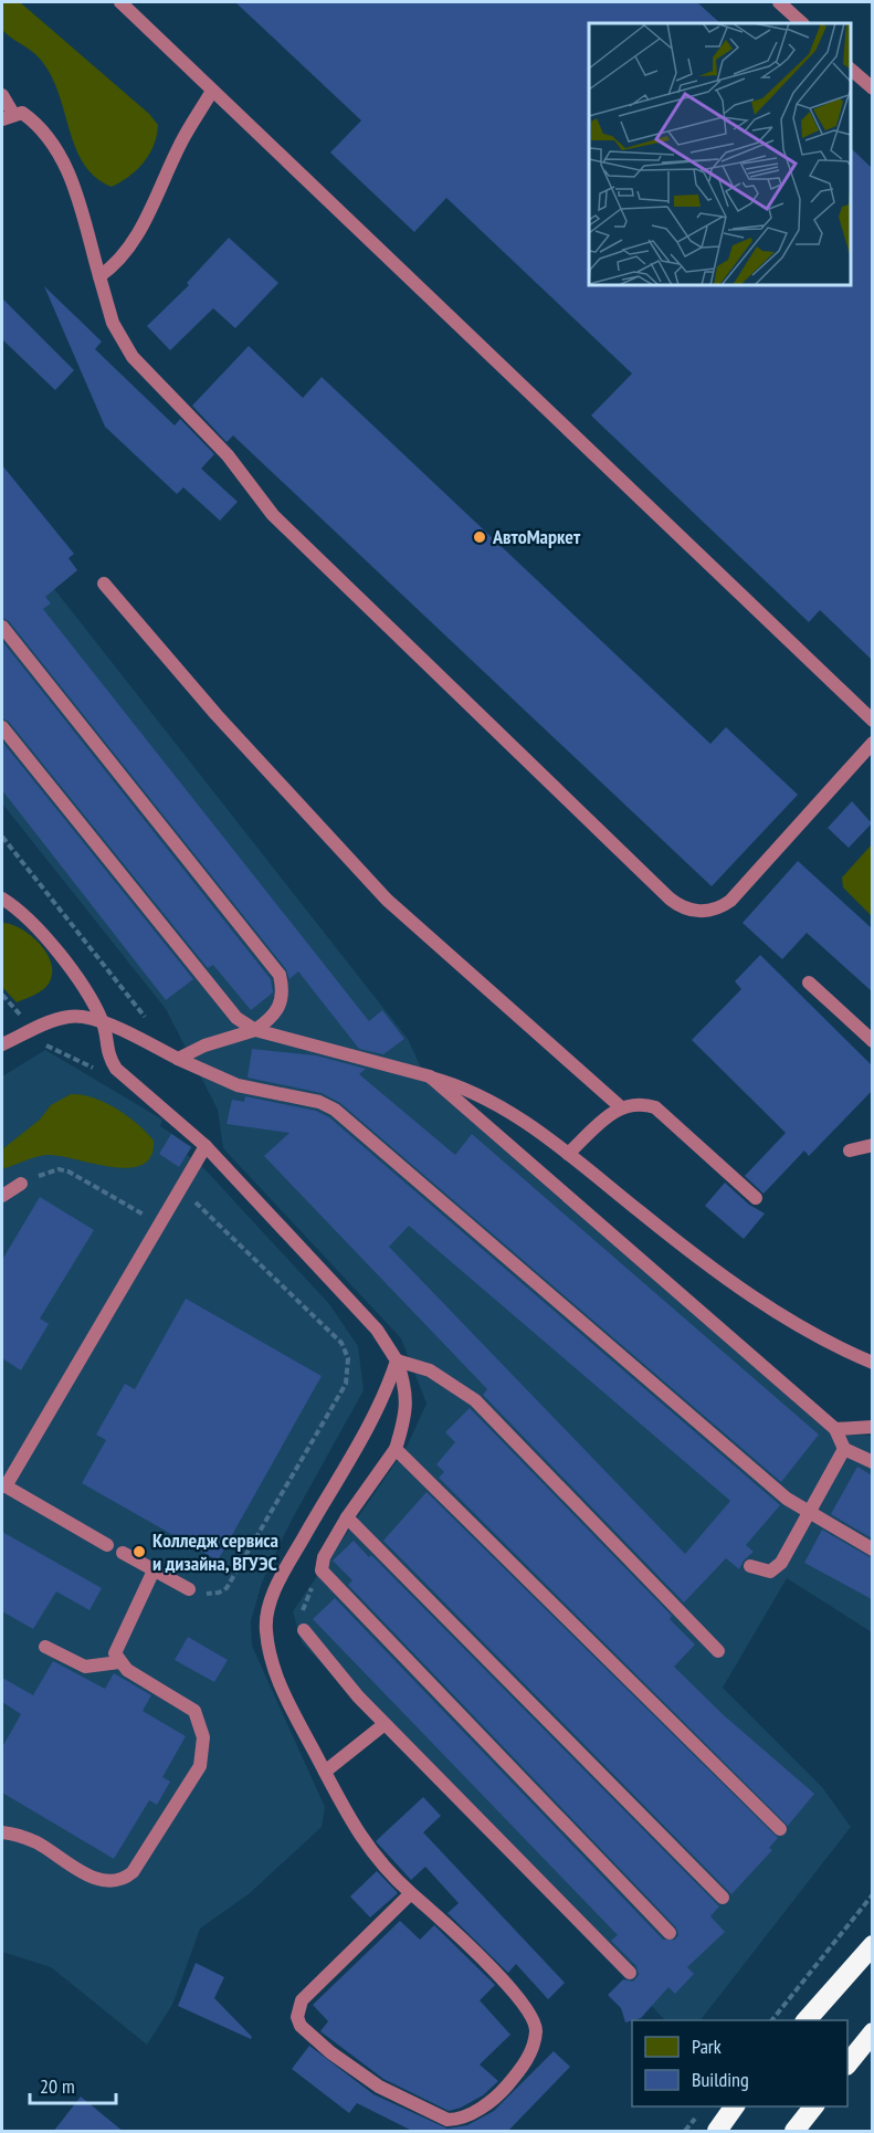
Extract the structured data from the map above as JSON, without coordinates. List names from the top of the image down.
{
  "places": ["АвтоМаркет", "Колледж сервиса и дизайна, ВГУЭС"],
  "legend": ["Park", "Building"],
  "scale_bar": "20 m"
}
